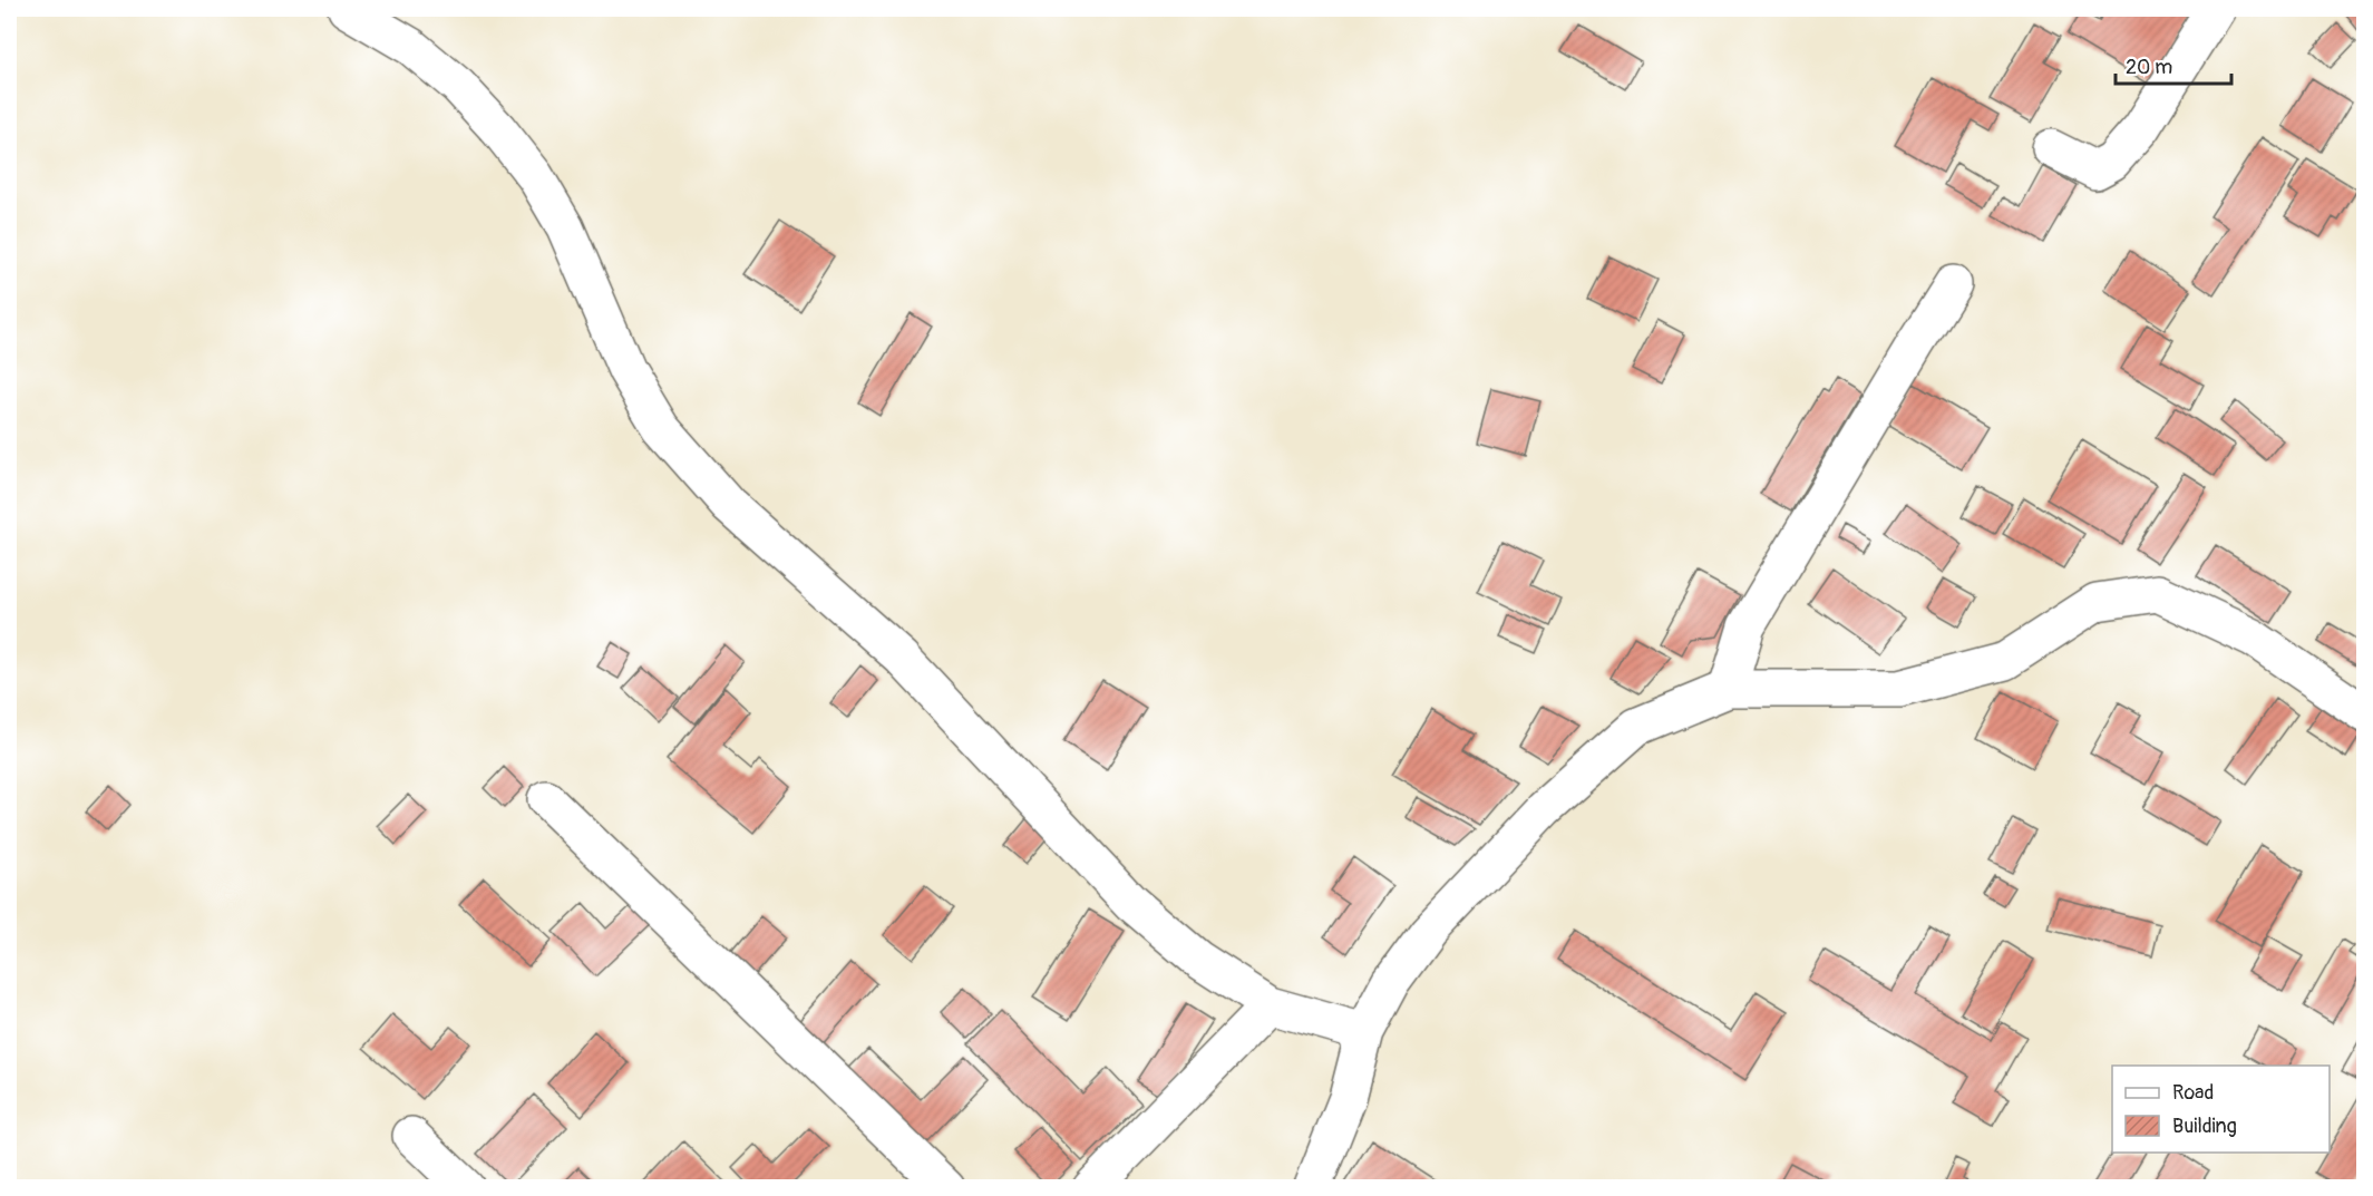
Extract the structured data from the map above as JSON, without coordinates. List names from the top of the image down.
{
  "legend": ["Road", "Building"],
  "scale_bar": "20 m"
}
